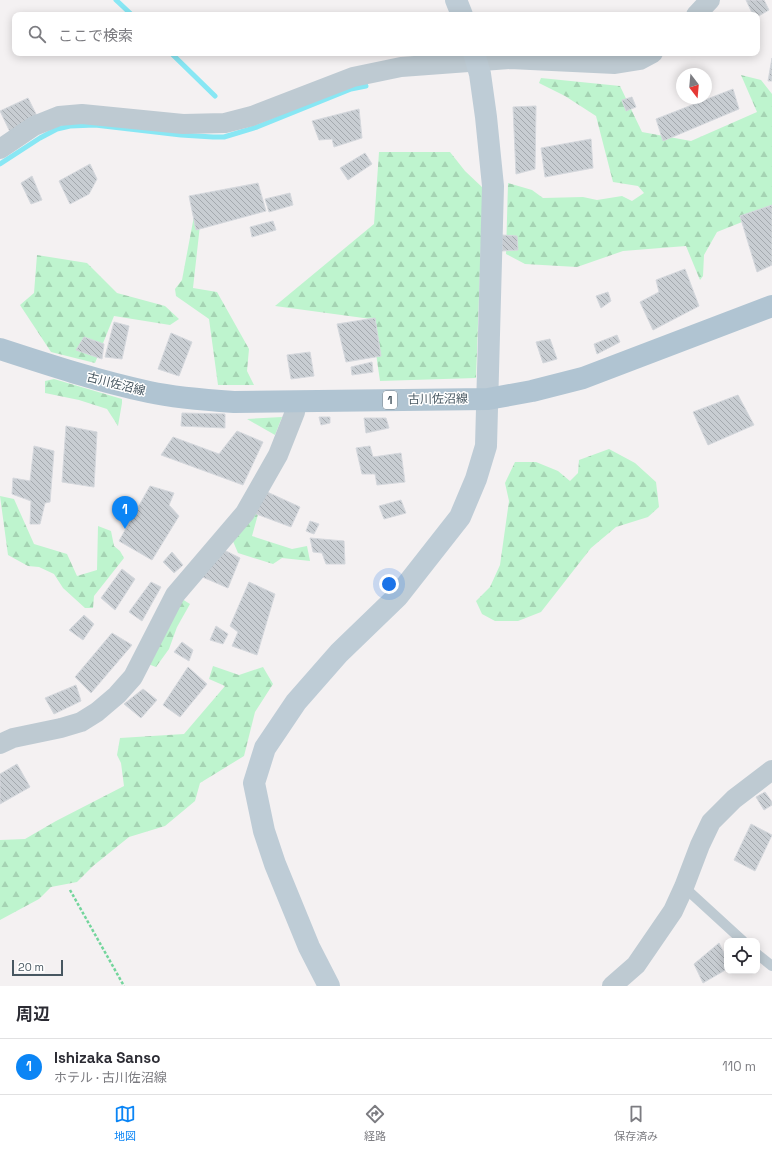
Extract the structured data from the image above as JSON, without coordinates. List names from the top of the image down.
{
  "streets": {
    "main road": ["古川佐沼線", "1"]
  },
  "scale_bar": "20 m",
  "north": "bottom",
  "page": {
    "search": "ここで検索",
    "pins": "1",
    "scale": "20 m",
    "heading": "周辺",
    "list": [
      {
        "mark": "1",
        "name": "Ishizaka Sanso",
        "note": "ホテル · 古川佐沼線",
        "value": "110 m"
      }
    ],
    "nav": ["地図", "経路", "保存済み"]
  }
}
